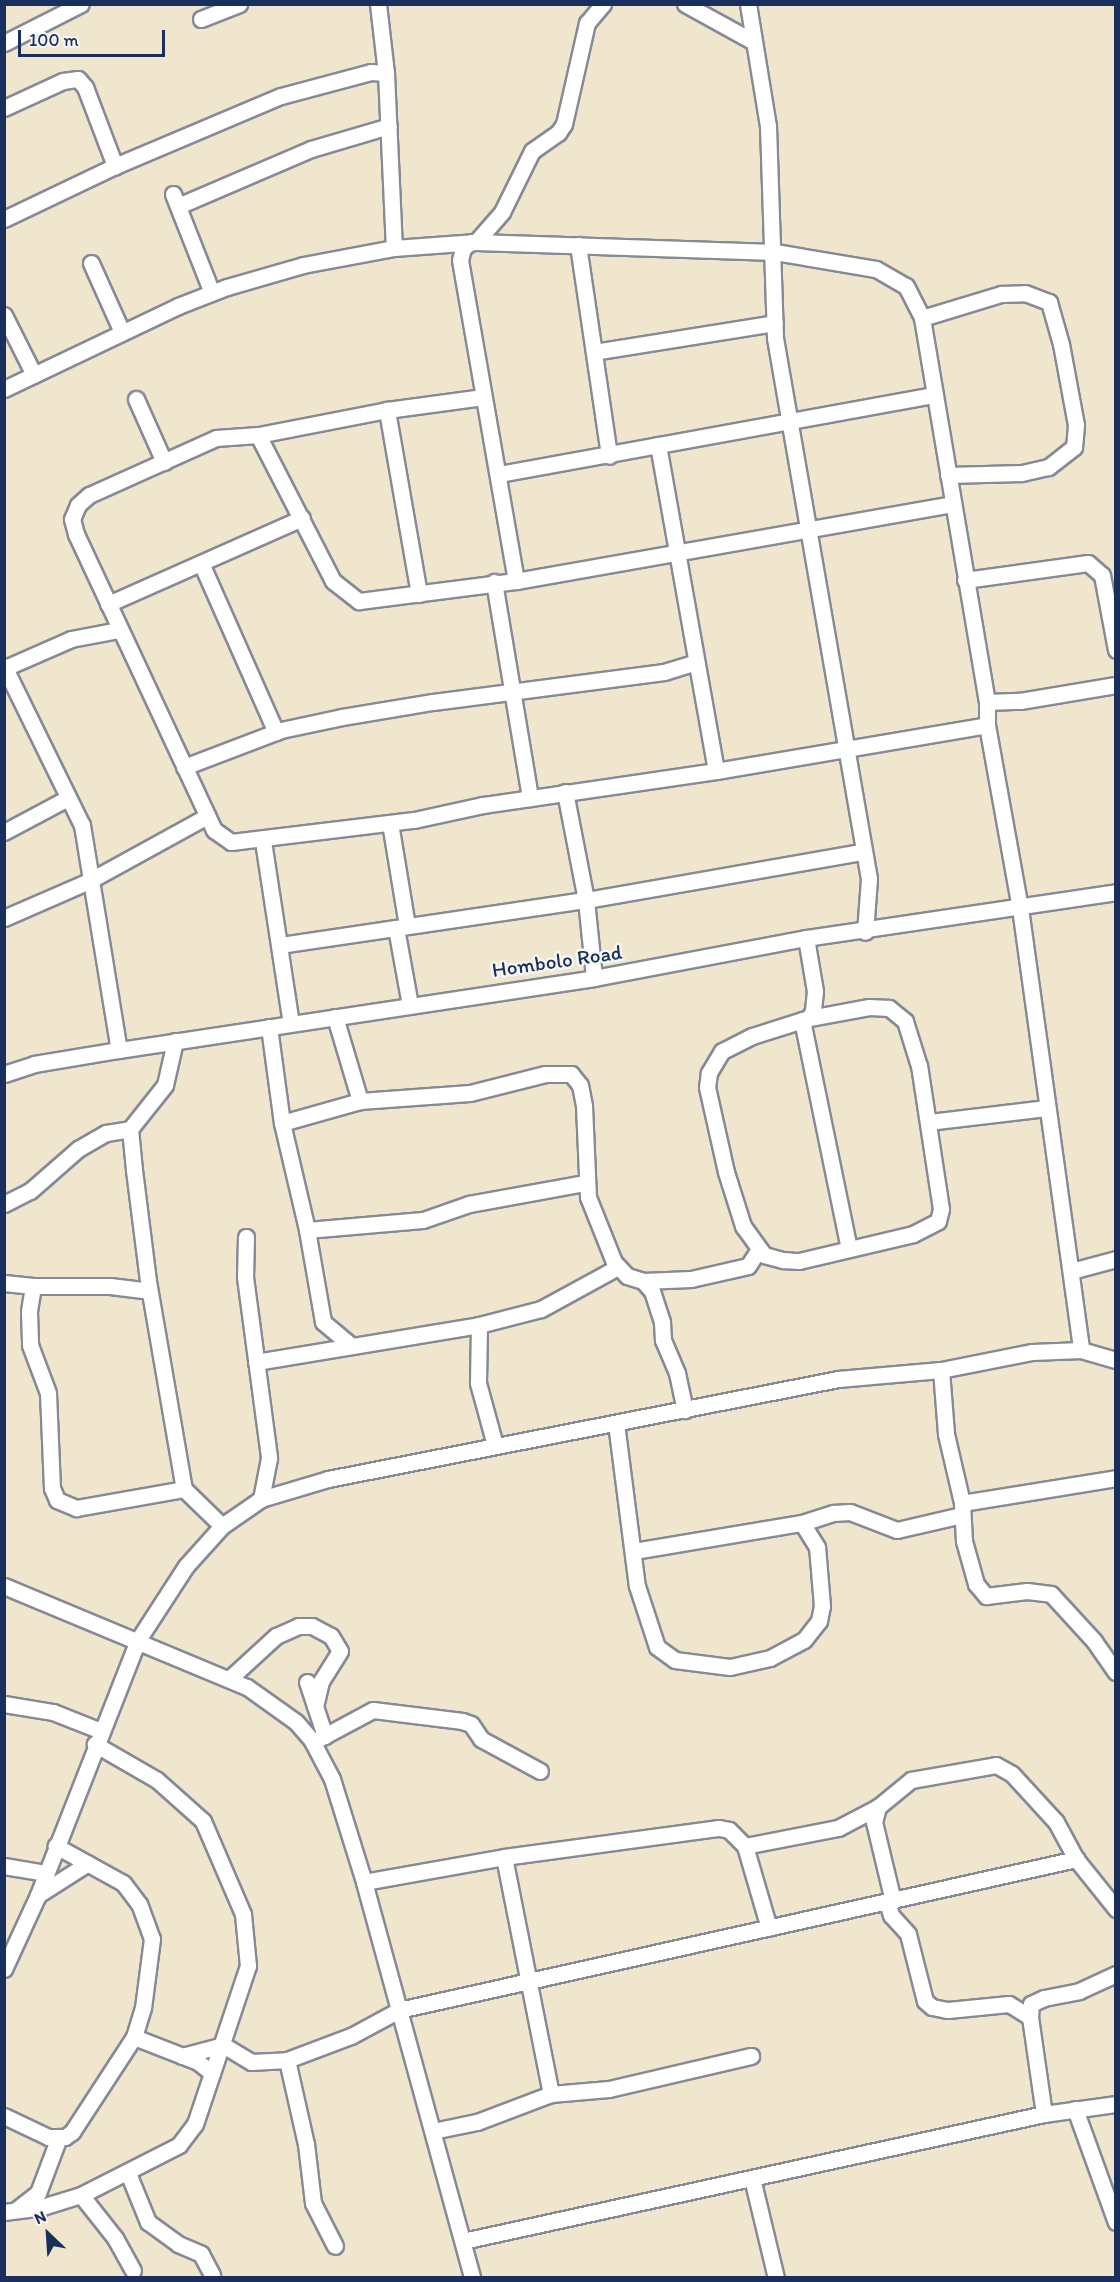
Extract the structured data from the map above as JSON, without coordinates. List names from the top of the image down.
{
  "streets": {
    "street": ["Hombolo Road"]
  },
  "scale_bar": "100 m",
  "north": "top left"
}
